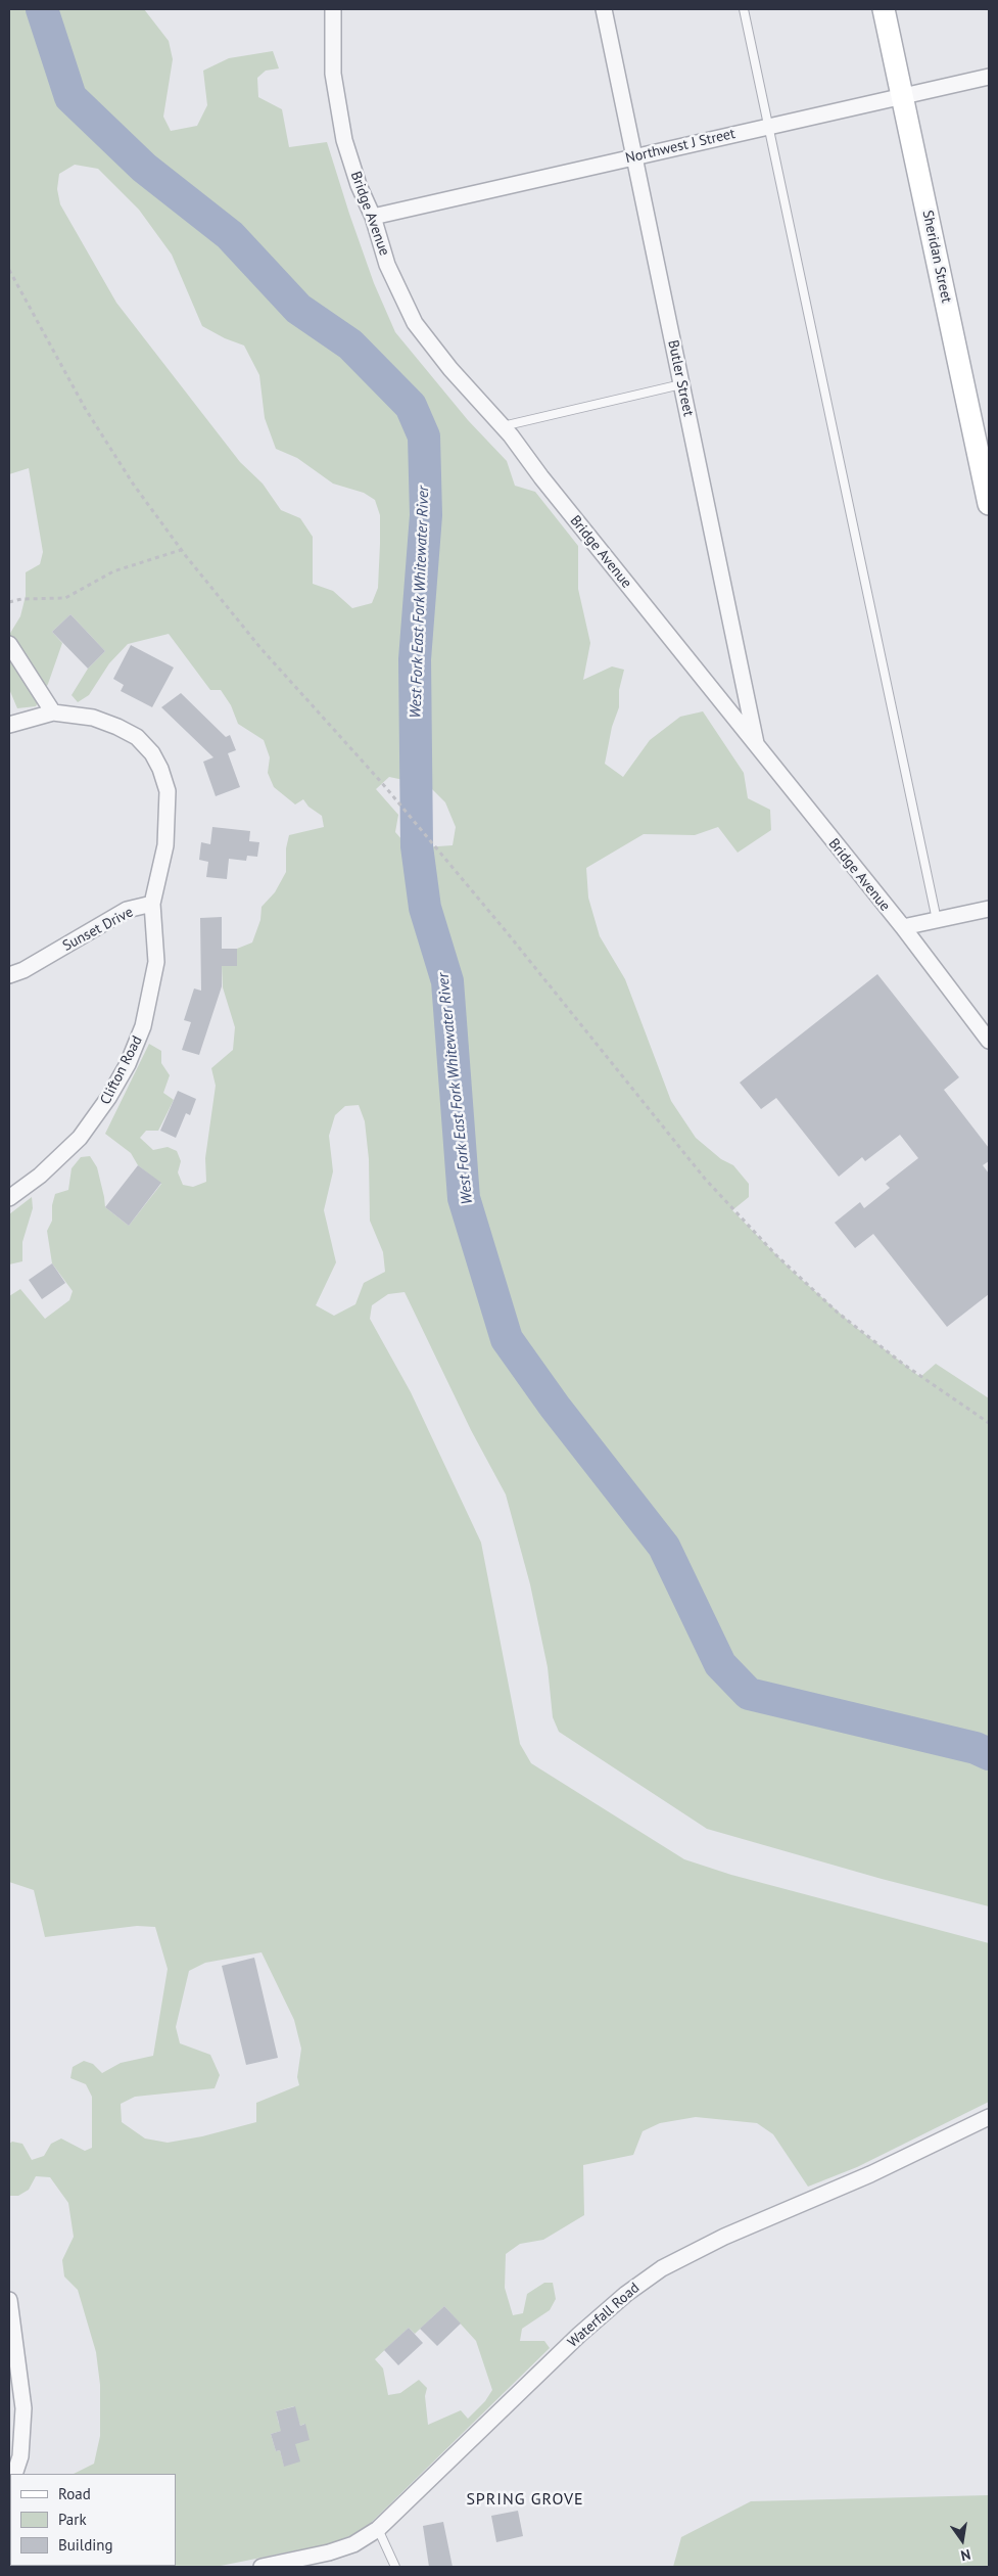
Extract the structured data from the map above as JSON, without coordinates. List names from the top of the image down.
{
  "streets": {
    "street": [
      "Northwest J Street",
      "Bridge Avenue",
      "Sheridan Street",
      "Butler Street",
      "Sunset Drive",
      "Clifton Road",
      "Waterfall Road"
    ]
  },
  "crossings": [
    ["Northwest J Street", "Bridge Avenue"],
    ["Northwest J Street", "Sheridan Street"],
    ["Northwest J Street", "Butler Street"],
    ["Bridge Avenue", "Butler Street"],
    ["Sunset Drive", "Clifton Road"]
  ],
  "districts": ["SPRING GROVE"],
  "water": ["West Fork East Fork Whitewater River"],
  "legend": ["Road", "Park", "Building"],
  "north": "bottom"
}
